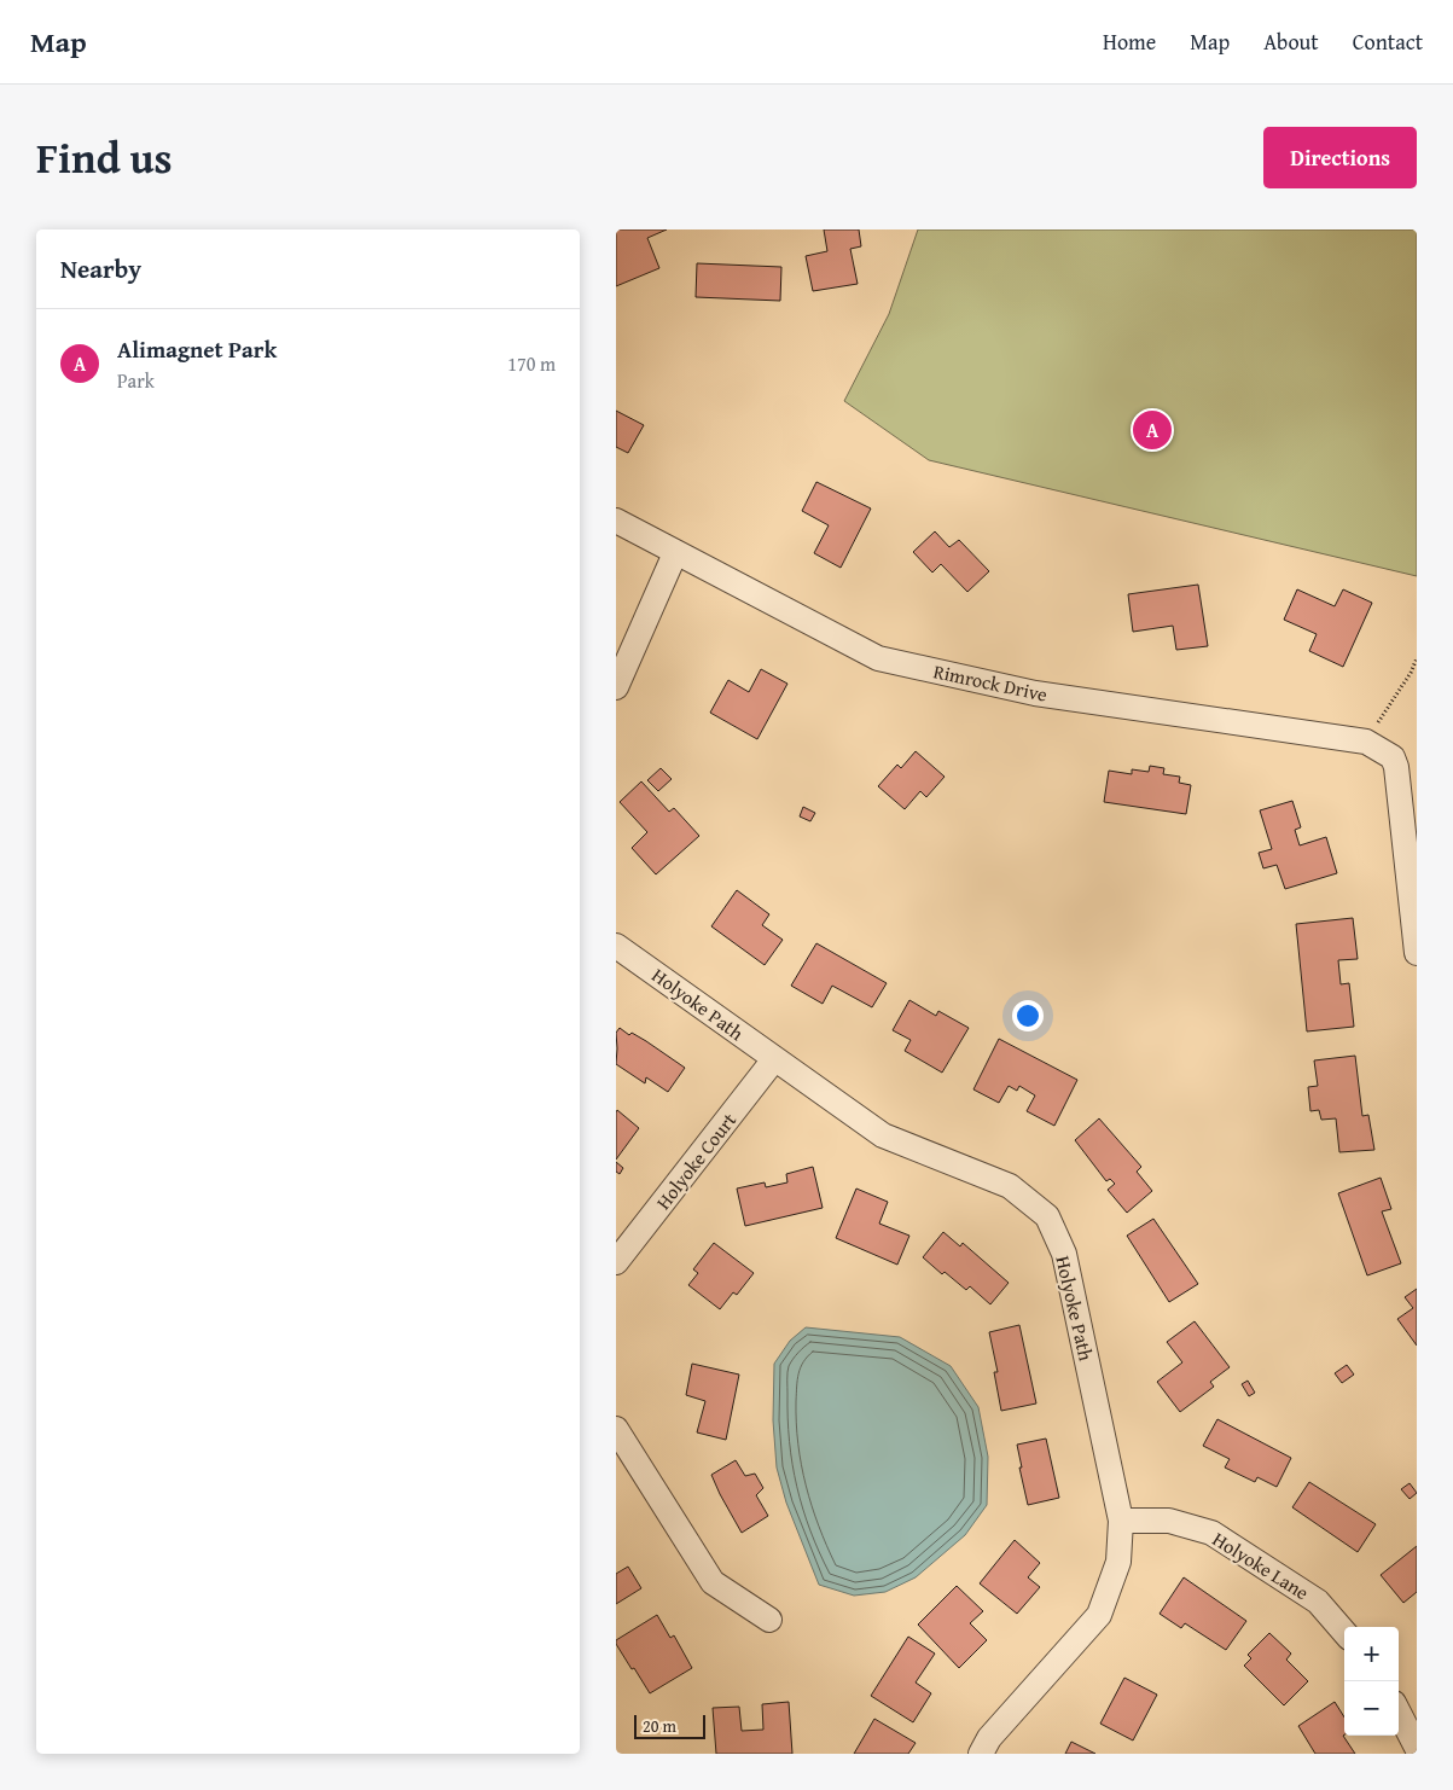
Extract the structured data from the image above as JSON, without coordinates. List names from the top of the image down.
{
  "streets": {
    "street": [
      "Rimrock Drive",
      "Holyoke Path",
      "Holyoke Court",
      "Holyoke Lane"
    ]
  },
  "crossings": [
    ["Holyoke Path", "Holyoke Court"],
    ["Holyoke Path", "Holyoke Lane"]
  ],
  "scale_bar": "20 m",
  "page": {
    "header": "Map",
    "nav": [
      "Home",
      "Map",
      "About",
      "Contact"
    ],
    "title": "Find us",
    "buttons": "Directions",
    "heading": "Nearby",
    "list": [
      {
        "mark": "A",
        "name": "Alimagnet Park",
        "note": "Park",
        "value": "170 m"
      }
    ],
    "pins": "A",
    "map_buttons": ["+", "−"],
    "scale": "20 m"
  }
}
